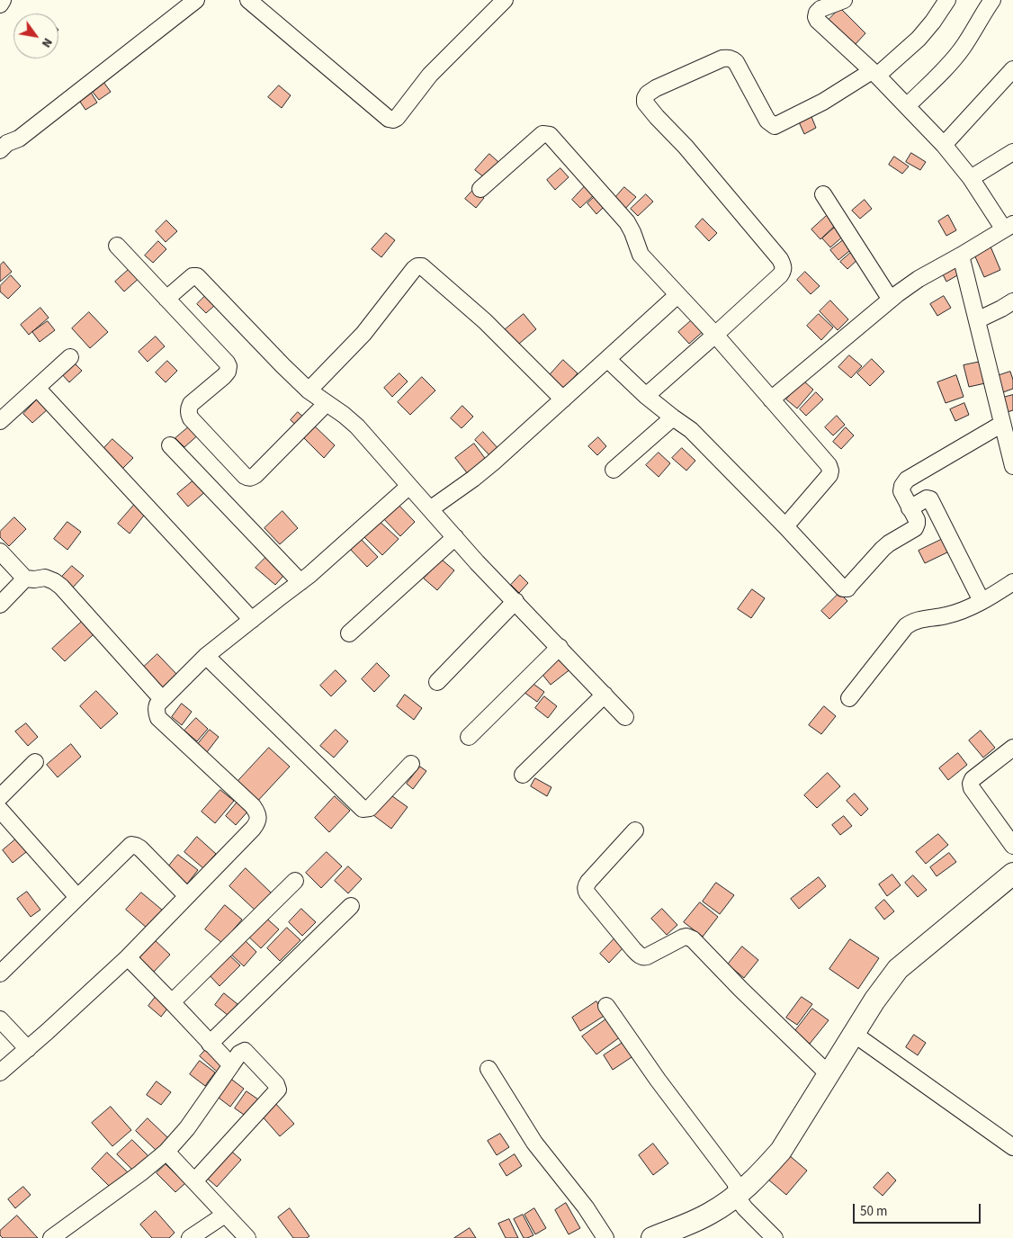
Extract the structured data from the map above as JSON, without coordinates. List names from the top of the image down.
{
  "scale_bar": "50 m",
  "north": "bottom right"
}
